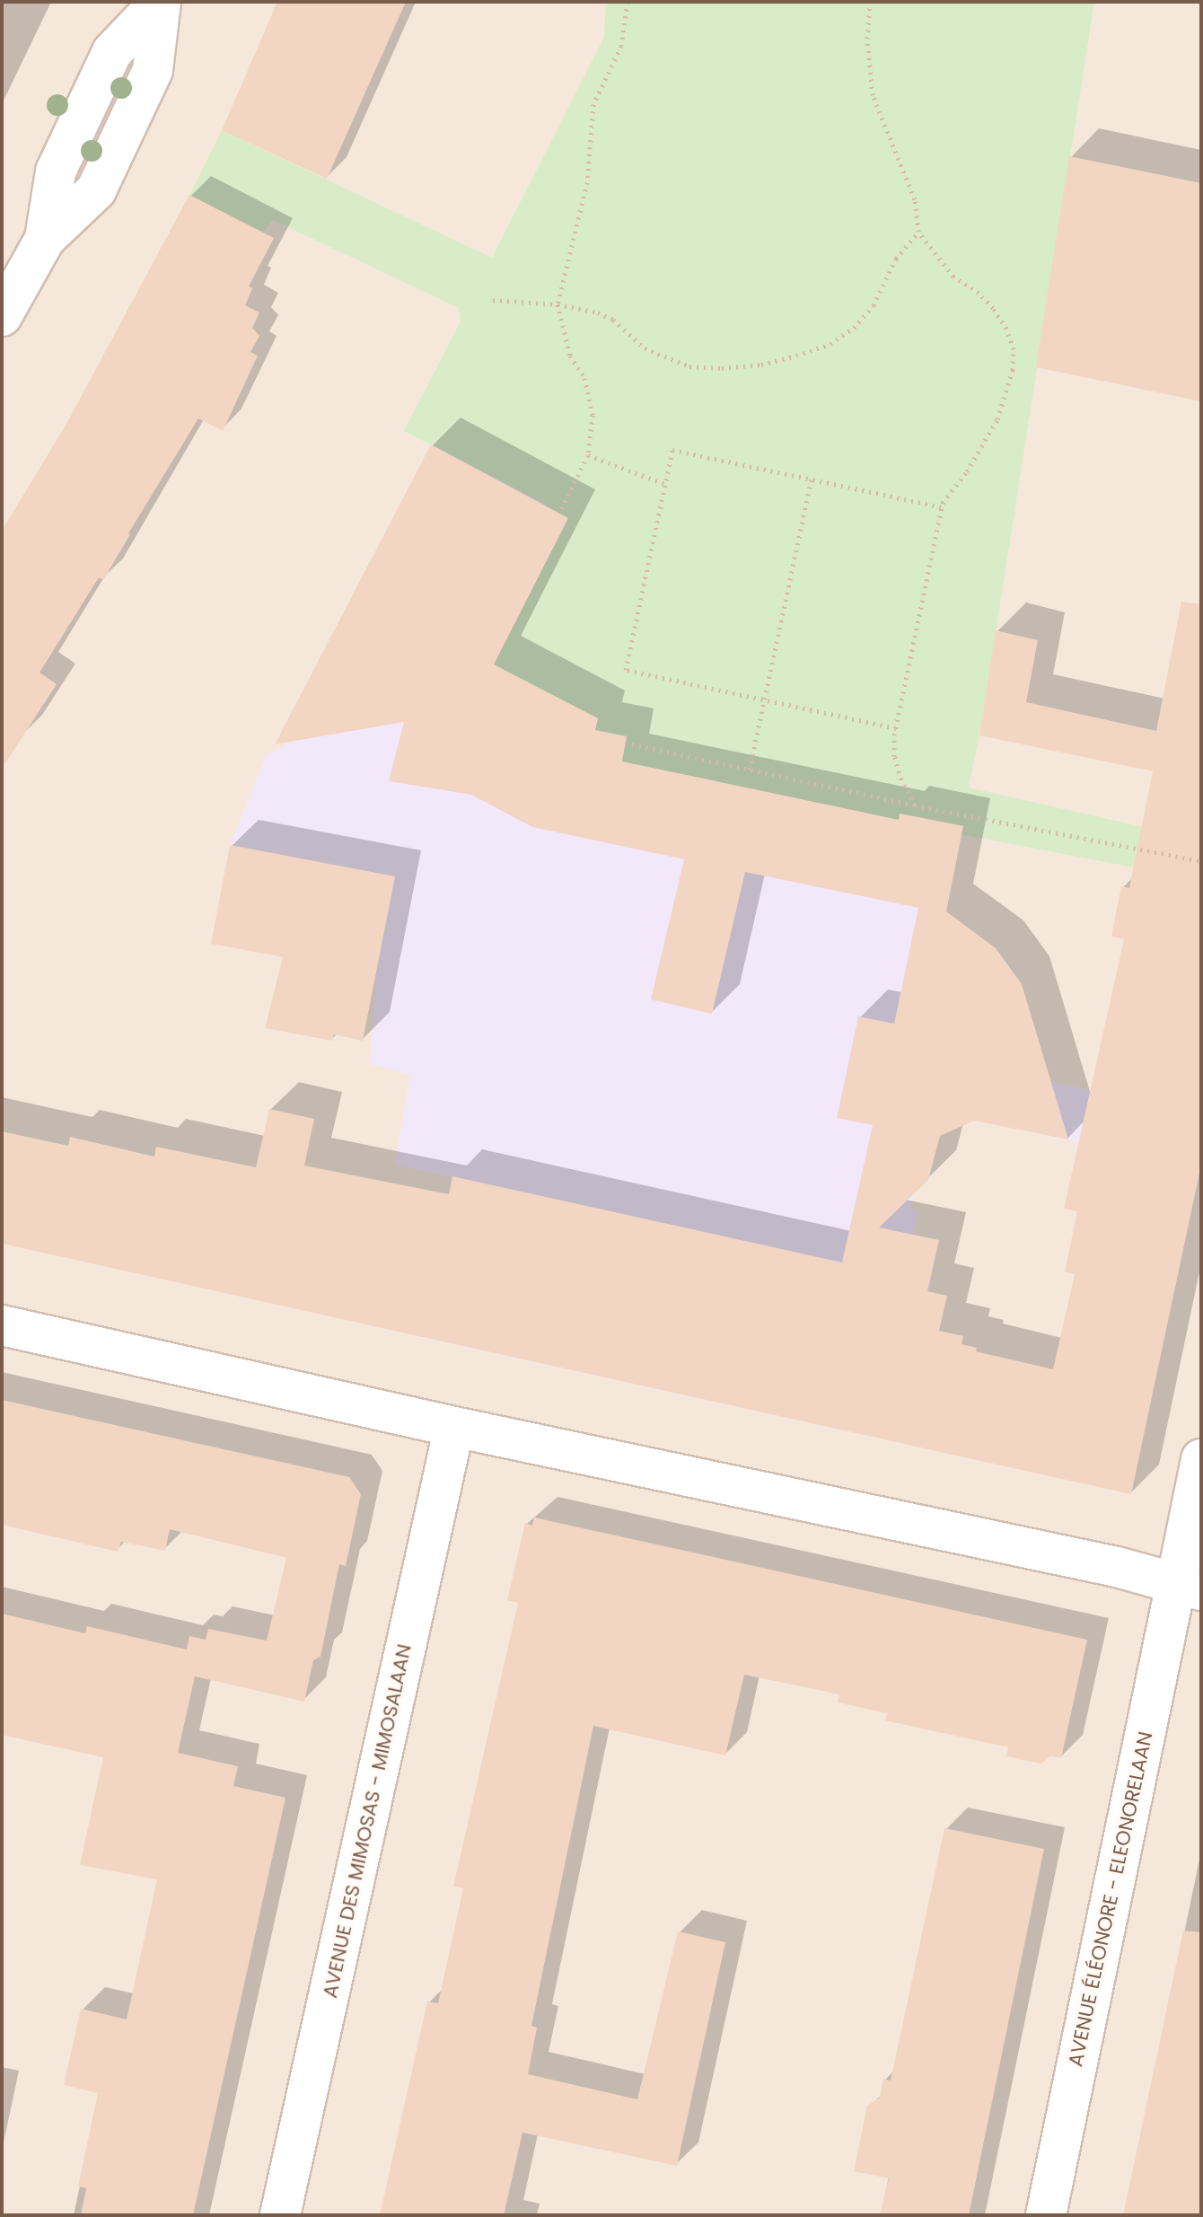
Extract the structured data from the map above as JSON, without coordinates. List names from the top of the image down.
{
  "streets": {
    "street": ["AVENUE DES MIMOSAS - MIMOSALAAN", "AVENUE ÉLÉONORE - ELEONORELAAN"]
  }
}
